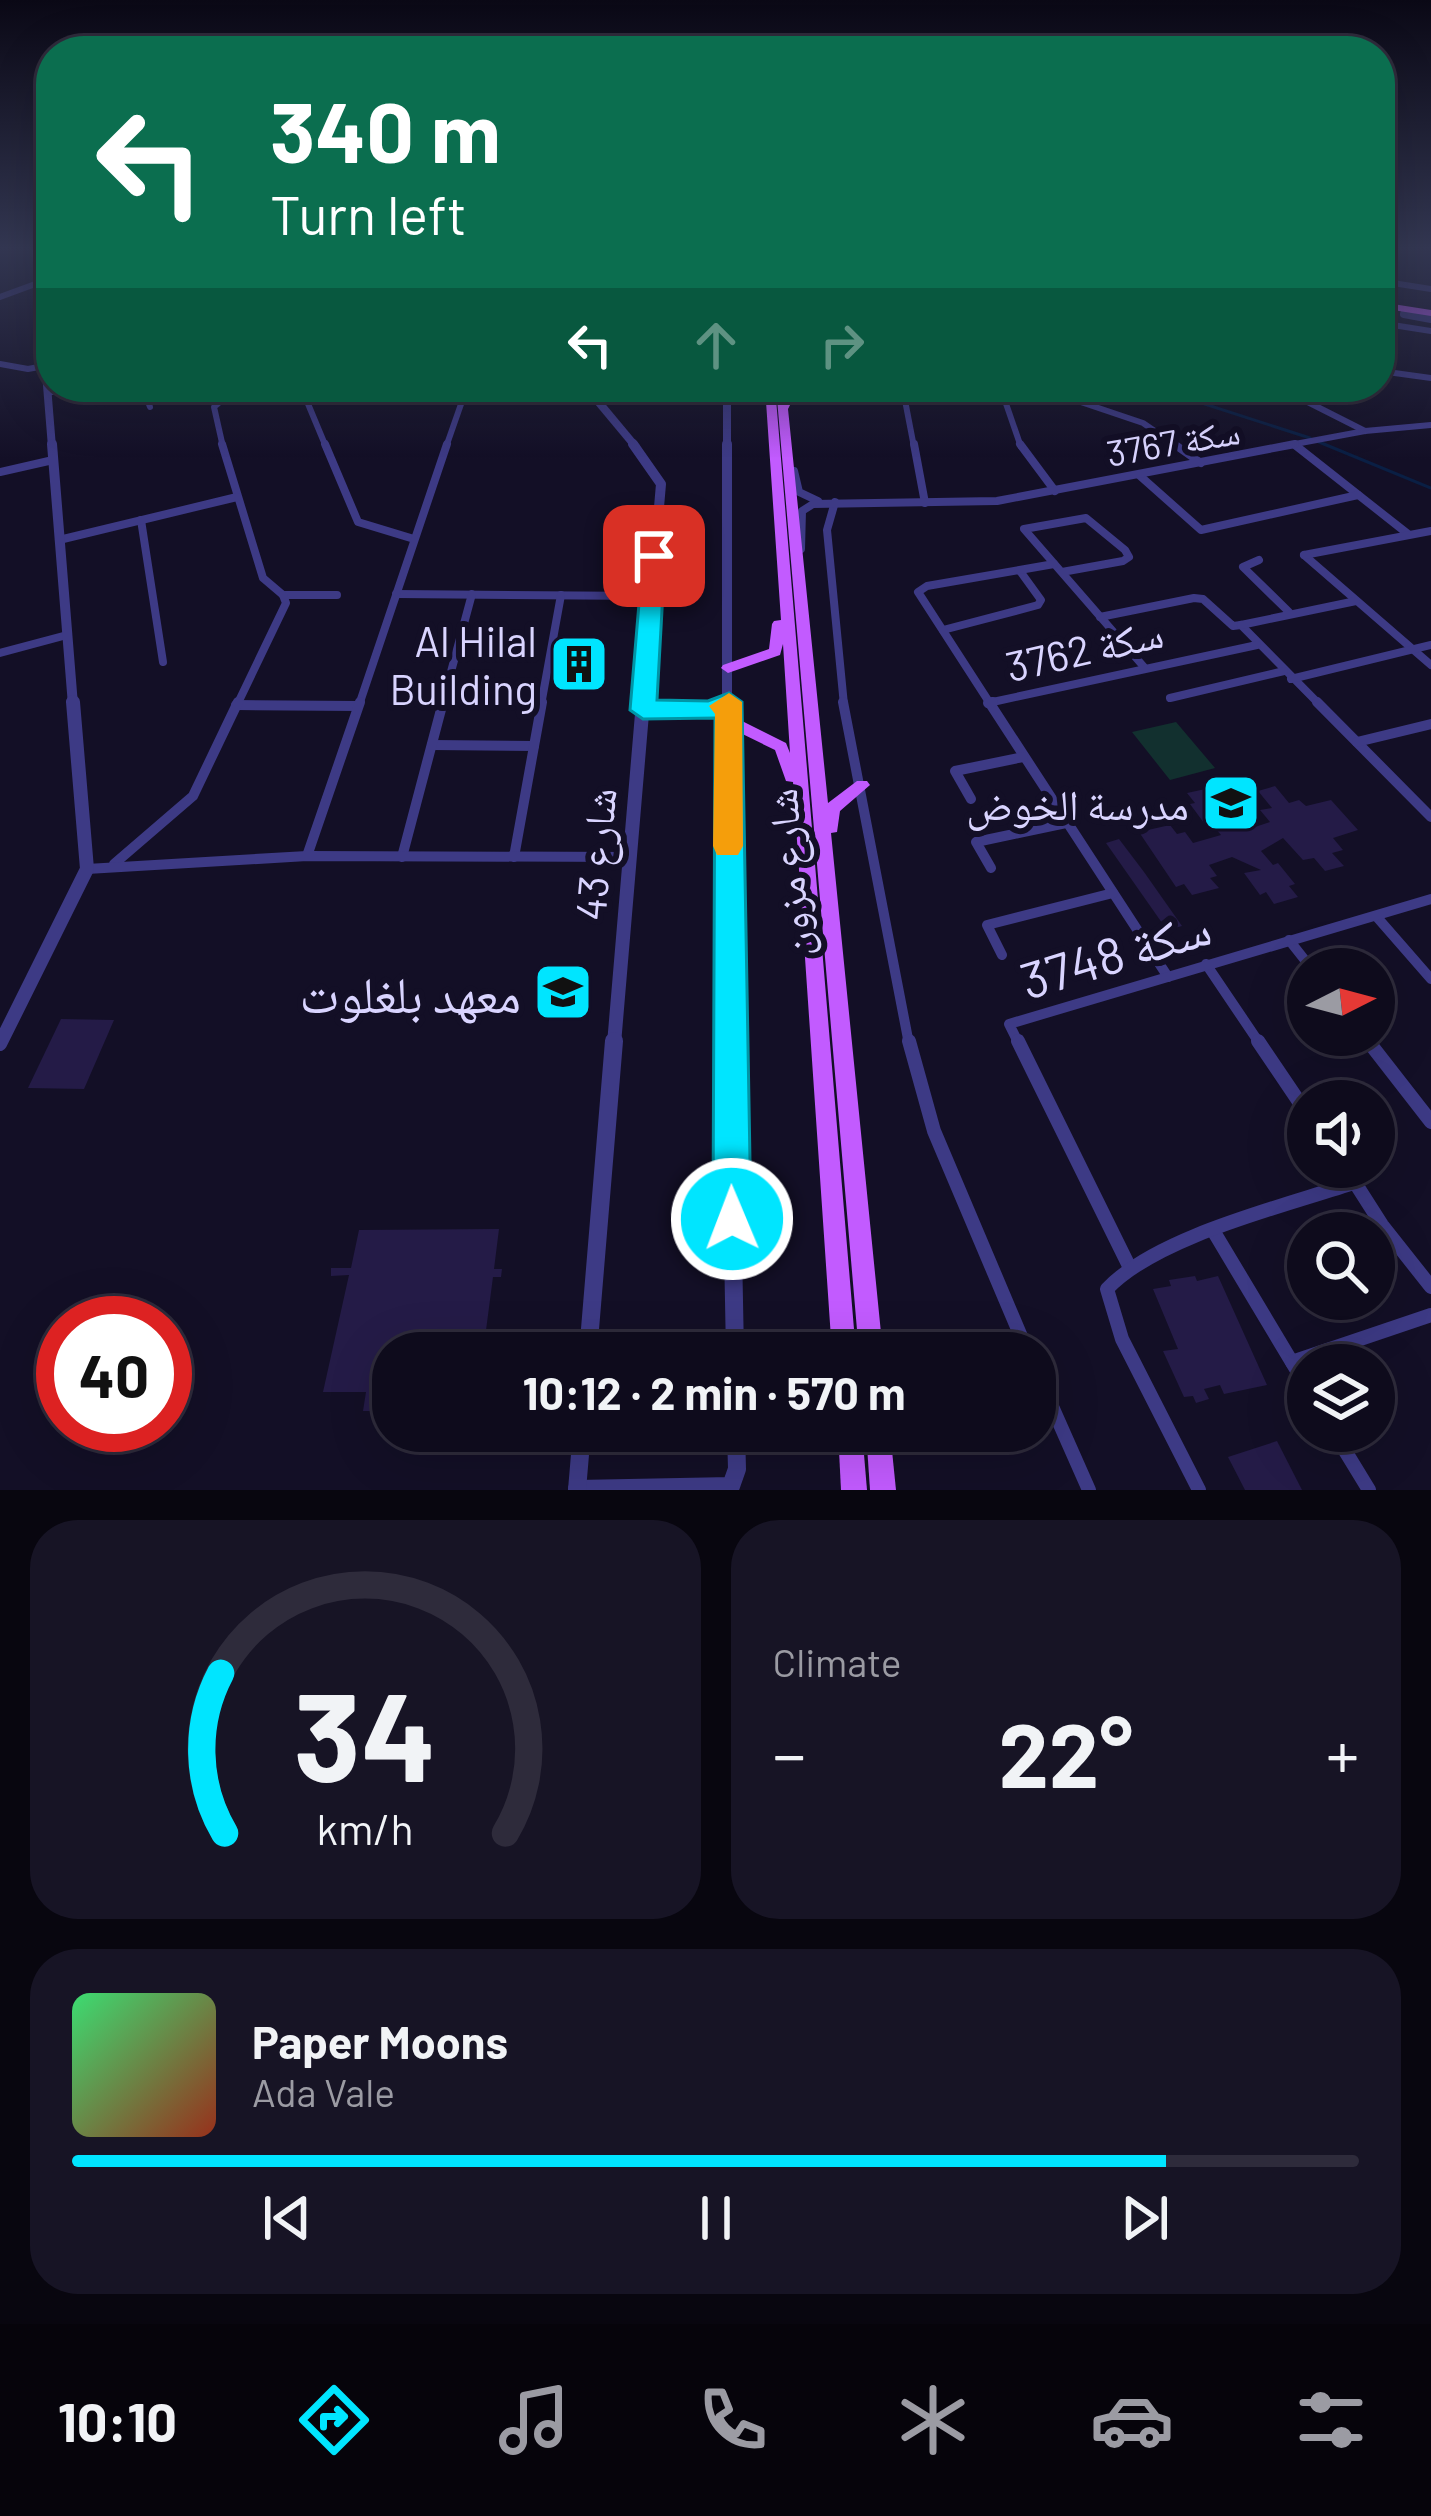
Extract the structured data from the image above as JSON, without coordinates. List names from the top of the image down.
{
  "streets": {
    "main road": ["شارع مزون"],
    "street": [
      "سكة 3767",
      "سكة 3762",
      "شارع 43",
      "سكة 3748"
    ]
  },
  "crossings": [
    ["سكة 3762", "سكة 3748"]
  ],
  "places": {
    "building": ["Al Hilal Building"],
    "school or university": ["مدرسة الخوض", "معهد بلغلوت"]
  },
  "north": "right",
  "page": {
    "turn": ["340 m", "Turn left"],
    "limit": "40",
    "trip": "10:12 · 2 min · 570 m",
    "tile": "Climate",
    "heat": ["−", "22°", "+"],
    "song": ["Paper Moons", "Ada Vale"],
    "tabs": "10:10",
    "gauge": ["34", "km/h"]
  }
}
